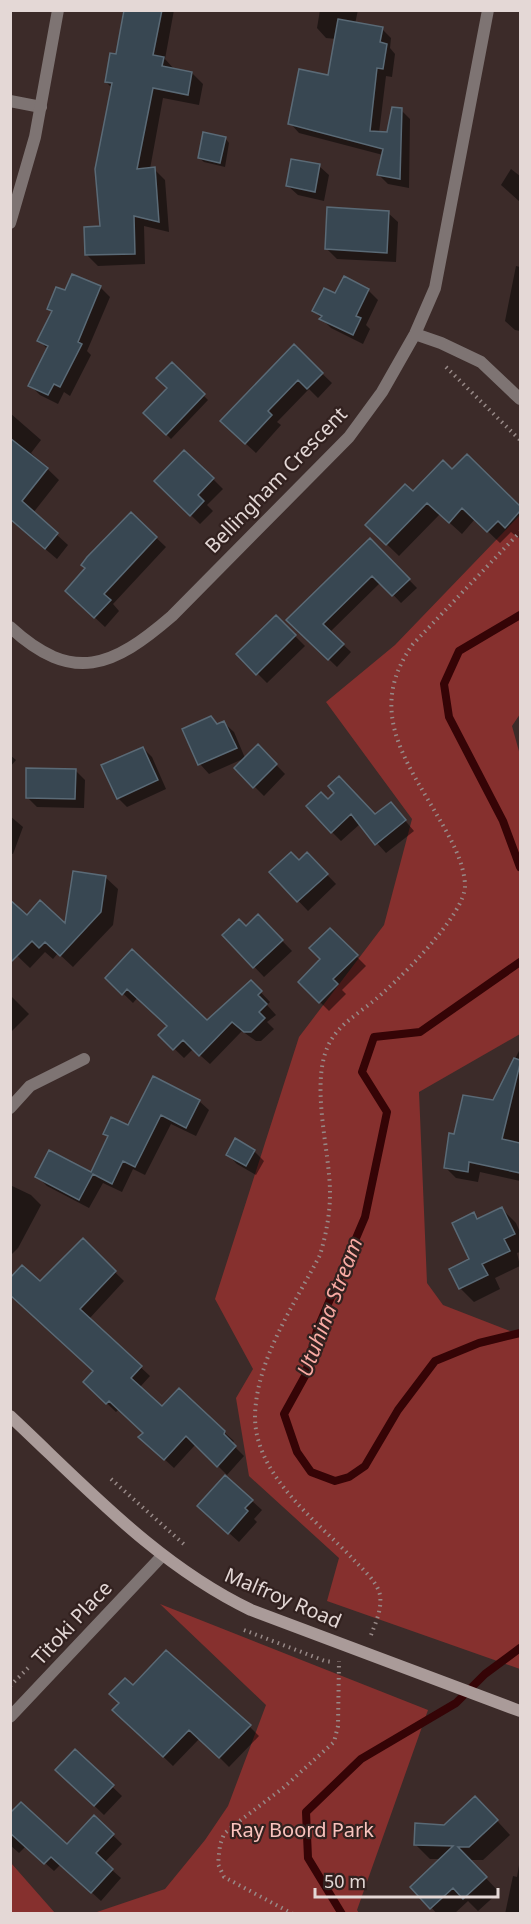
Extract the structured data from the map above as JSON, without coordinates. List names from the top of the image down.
{
  "streets": {
    "main road": ["Malfroy Road"],
    "street": ["Bellingham Crescent", "Titoki Place"]
  },
  "crossings": [
    ["Malfroy Road", "Titoki Place"]
  ],
  "water": ["Utuhina Stream"],
  "parks": ["Ray Boord Park"],
  "scale_bar": "50 m"
}
